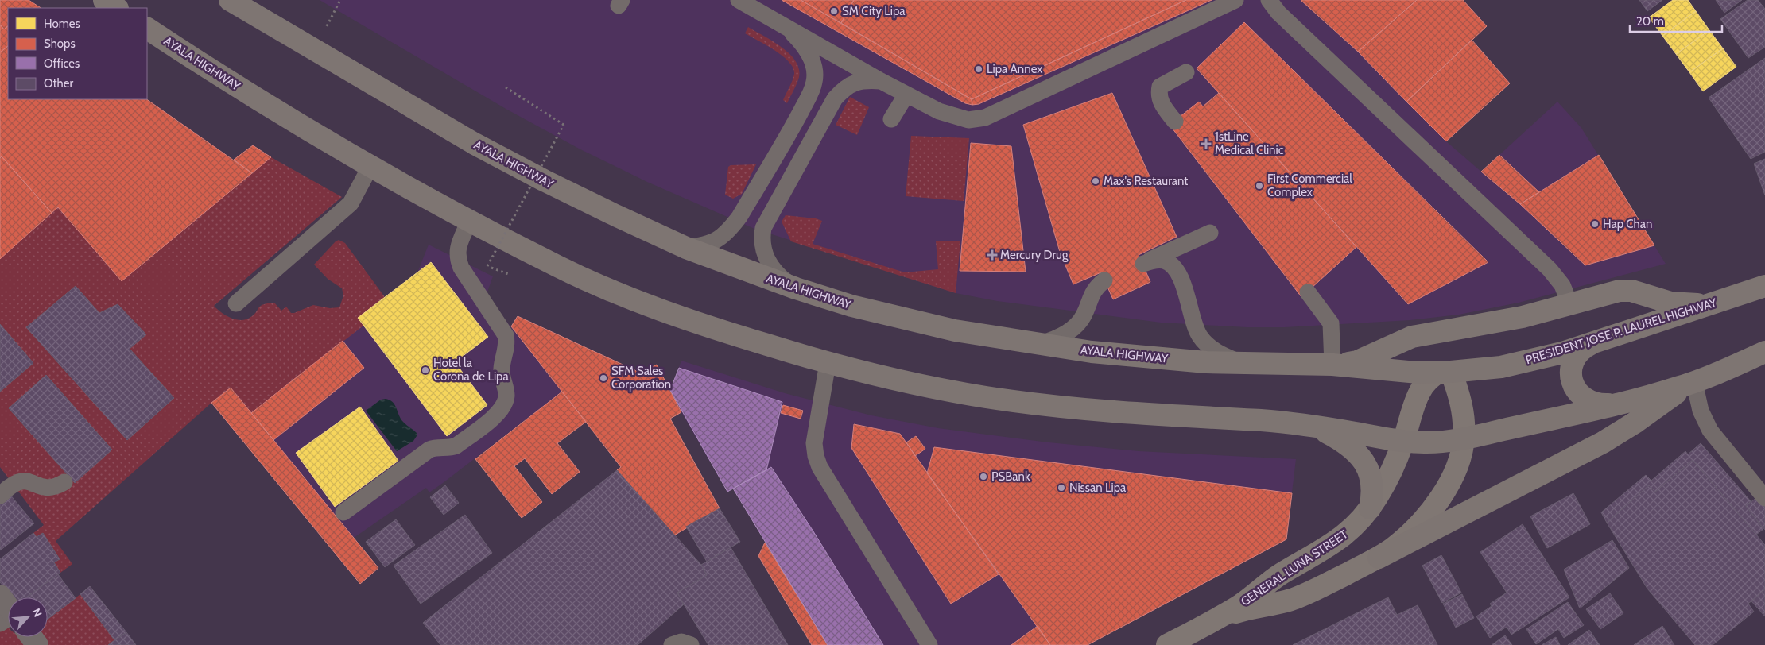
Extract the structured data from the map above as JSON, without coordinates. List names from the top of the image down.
{
  "streets": {
    "highway": ["AYALA HIGHWAY", "PRESIDENT JOSE P. LAUREL HIGHWAY"],
    "main road": ["GENERAL LUNA STREET"]
  },
  "crossings": [
    ["AYALA HIGHWAY", "PRESIDENT JOSE P. LAUREL HIGHWAY"],
    ["AYALA HIGHWAY", "GENERAL LUNA STREET"],
    ["PRESIDENT JOSE P. LAUREL HIGHWAY", "GENERAL LUNA STREET"]
  ],
  "places": {
    "other": [
      "SM City Lipa",
      "Lipa Annex",
      "Max's Restaurant",
      "First Commercial Complex",
      "Hap Chan",
      "Hotel la Corona de Lipa",
      "SFM Sales Corporation",
      "PSBank",
      "Nissan Lipa"
    ],
    "health": ["1stLine Medical Clinic", "Mercury Drug"]
  },
  "legend": [
    "Homes",
    "Shops",
    "Offices",
    "Other"
  ],
  "scale_bar": "20 m",
  "north": "top right"
}
